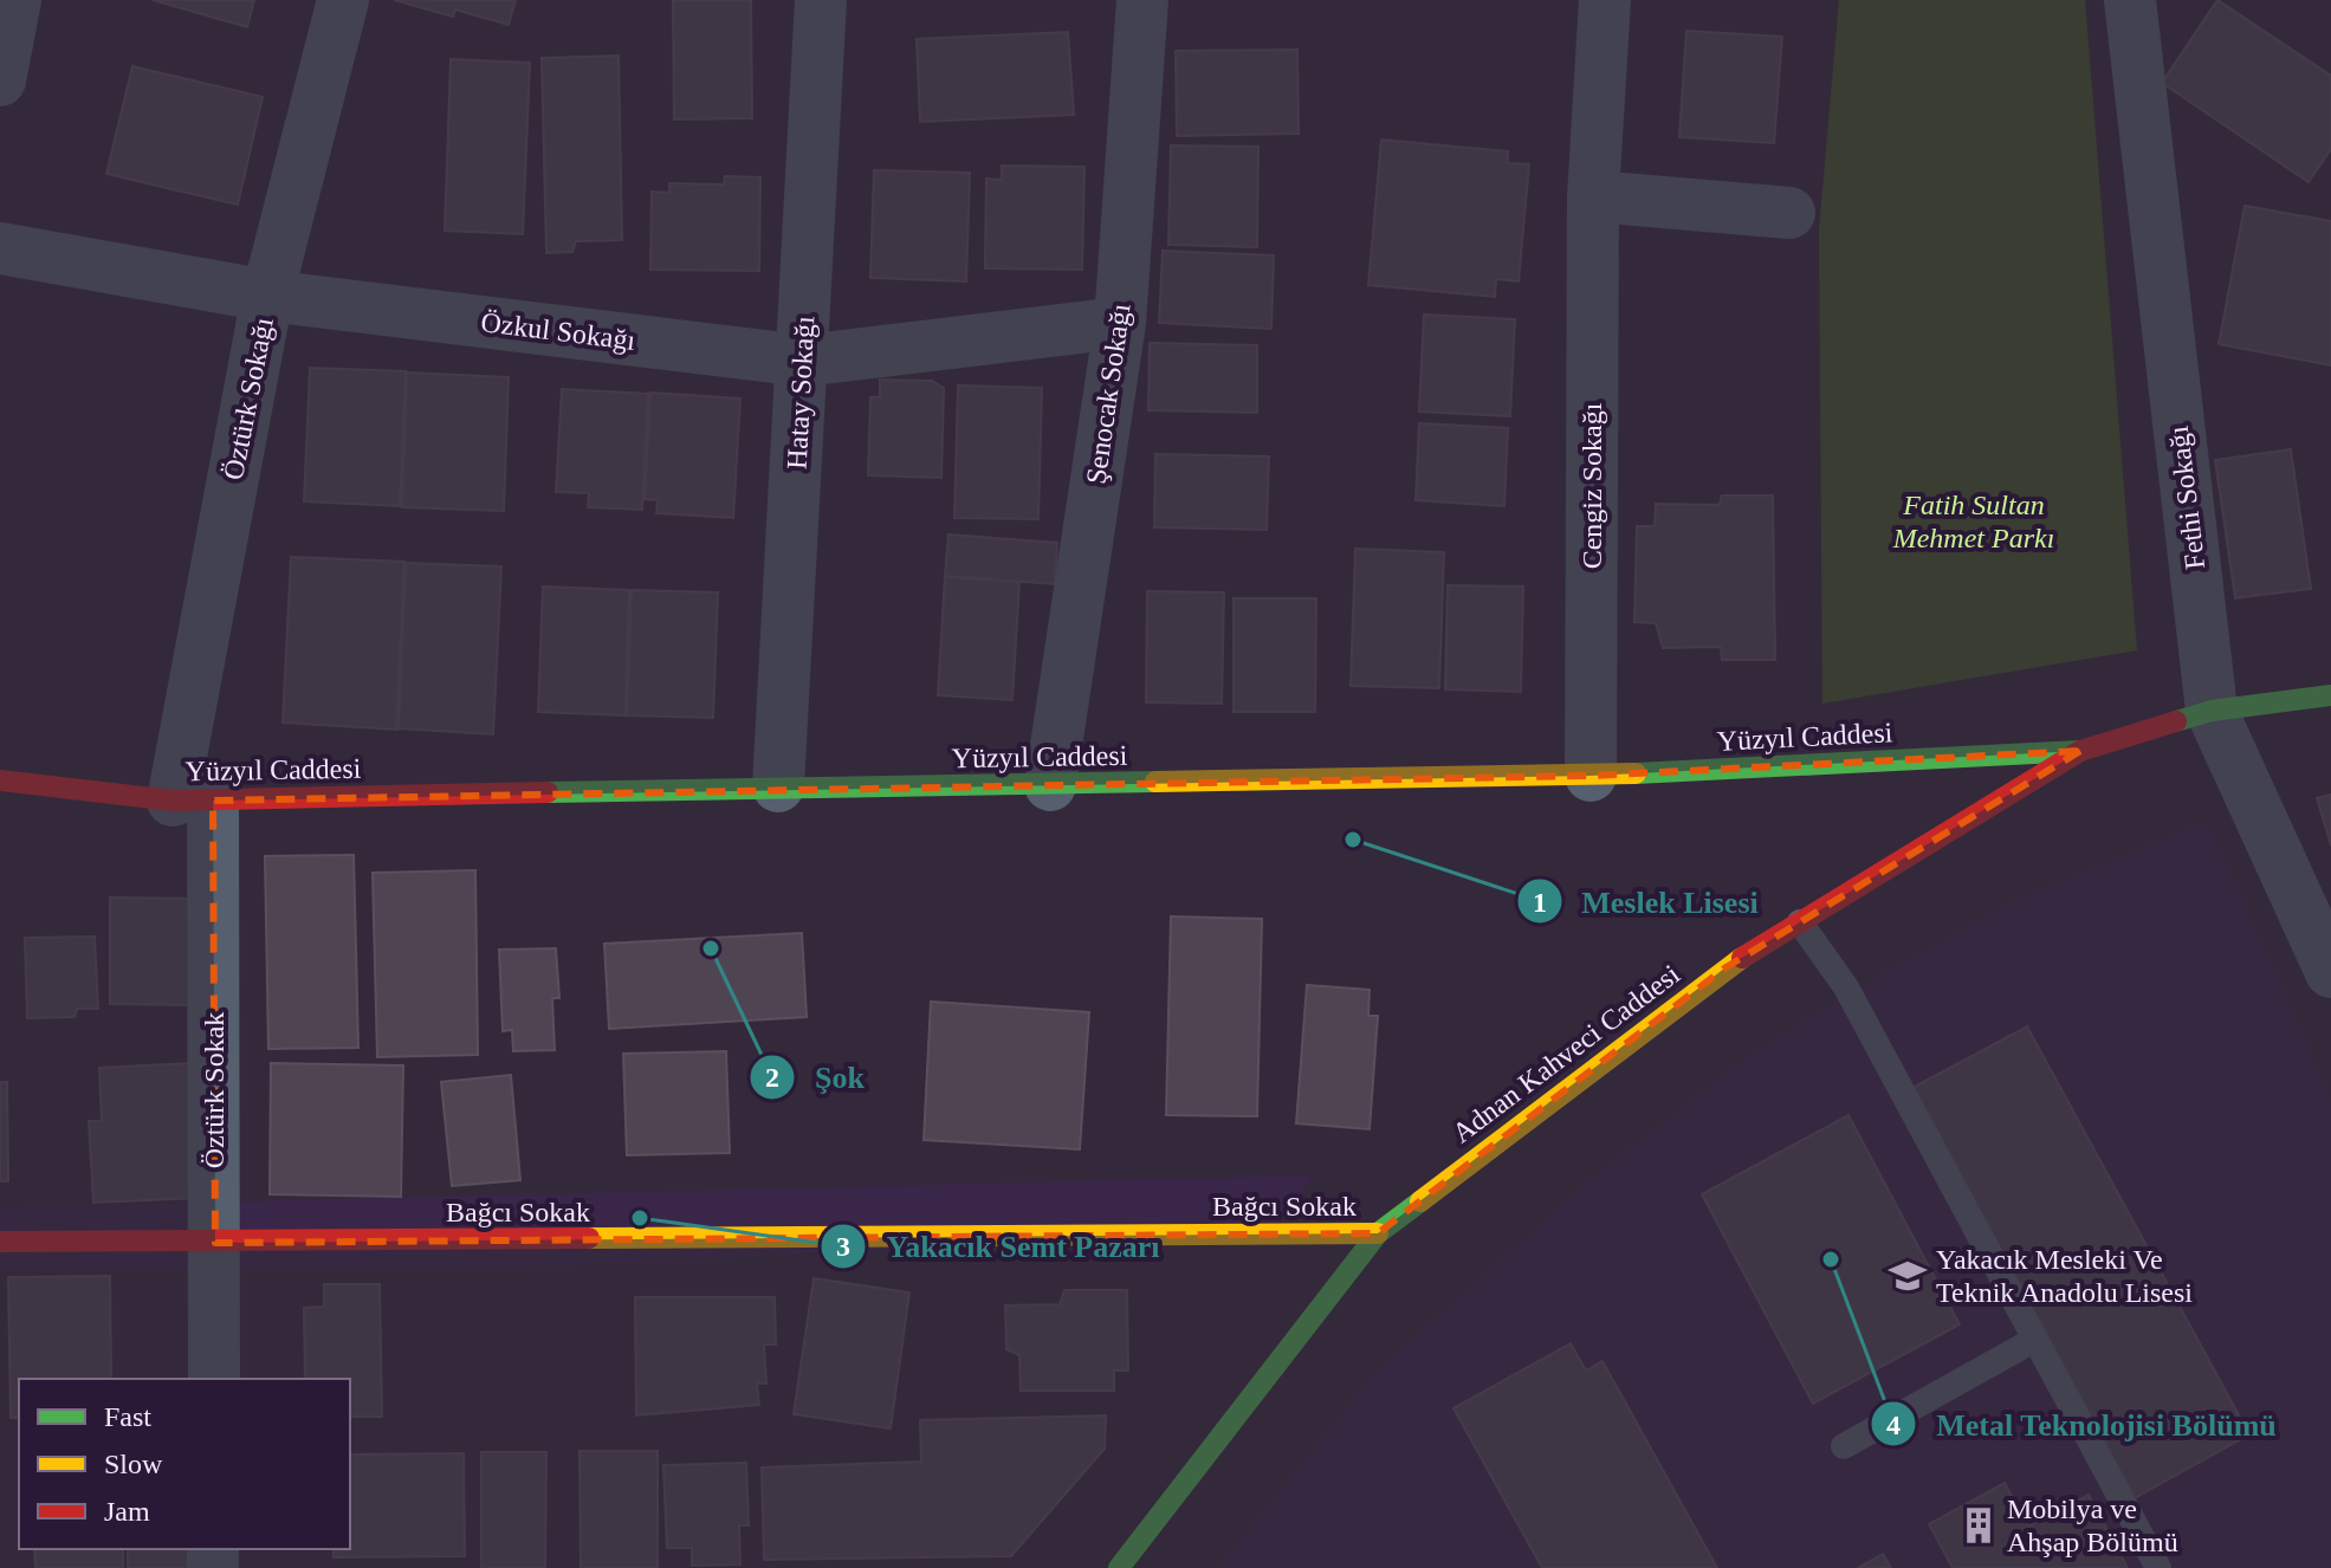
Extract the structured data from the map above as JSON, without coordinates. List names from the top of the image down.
{
  "streets": {
    "street": [
      "Özkul Sokağı",
      "Hatay Sokağı",
      "Şenocak Sokağı",
      "Öztürk Sokağı",
      "Cengiz Sokağı",
      "Fethi Sokağı",
      "Yüzyıl Caddesi",
      "Adnan Kahveci Caddesi",
      "Öztürk Sokak",
      "Bağcı Sokak"
    ]
  },
  "crossings": [
    ["Özkul Sokağı", "Hatay Sokağı"],
    ["Özkul Sokağı", "Şenocak Sokağı"],
    ["Özkul Sokağı", "Öztürk Sokağı"],
    ["Hatay Sokağı", "Yüzyıl Caddesi"],
    ["Şenocak Sokağı", "Yüzyıl Caddesi"],
    ["Öztürk Sokağı", "Yüzyıl Caddesi"],
    ["Öztürk Sokağı", "Öztürk Sokak"],
    ["Cengiz Sokağı", "Yüzyıl Caddesi"],
    ["Fethi Sokağı", "Adnan Kahveci Caddesi"],
    ["Yüzyıl Caddesi", "Adnan Kahveci Caddesi"],
    ["Yüzyıl Caddesi", "Öztürk Sokak"],
    ["Adnan Kahveci Caddesi", "Bağcı Sokak"],
    ["Öztürk Sokak", "Bağcı Sokak"]
  ],
  "parks": ["Fatih Sultan Mehmet Parkı"],
  "places": {
    "other": [
      "Meslek Lisesi",
      "Şok",
      "Yakacık Semt Pazarı",
      "Metal Teknolojisi Bölümü"
    ],
    "school or university": ["Yakacık Mesleki Ve Teknik Anadolu Lisesi"],
    "building": ["Mobilya ve Ahşap Bölümü"]
  },
  "legend": ["Fast", "Slow", "Jam"]
}
